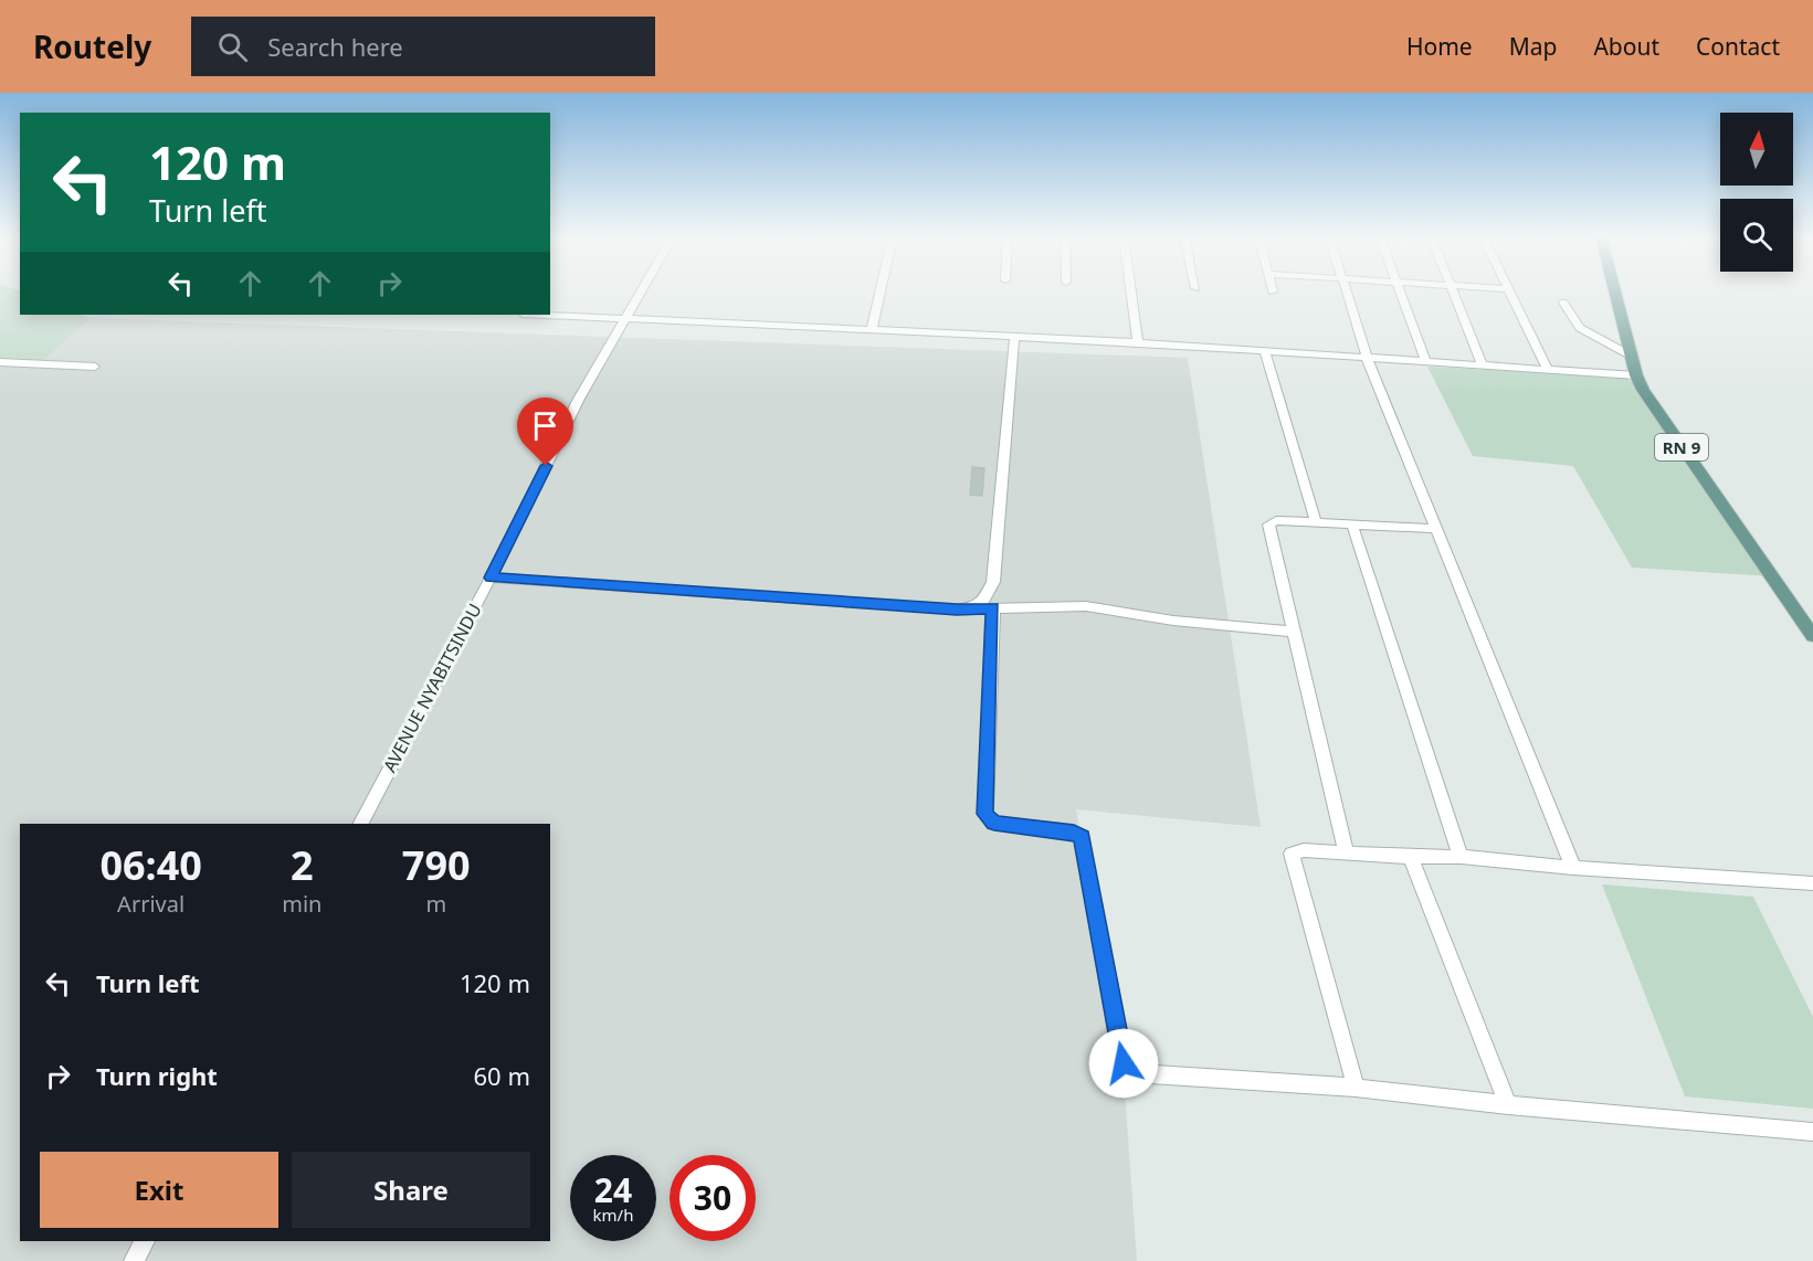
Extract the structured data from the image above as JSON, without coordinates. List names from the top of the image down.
{
  "streets": {
    "main road": ["RN 9"],
    "street": ["AVENUE NYABITSINDU"]
  },
  "north": "top",
  "page": {
    "header": "Routely",
    "search": "Search here",
    "nav": [
      "Home",
      "Map",
      "About",
      "Contact"
    ],
    "turn": ["120 m", "Turn left"],
    "eta": [
      "06:40",
      "Arrival",
      "2",
      "min",
      "790",
      "m"
    ],
    "list": [
      {
        "name": "Turn left",
        "value": "120 m"
      },
      {
        "name": "Turn right",
        "value": "60 m"
      }
    ],
    "buttons": ["Exit", "Share"],
    "speed": "24 km/h",
    "limit": "30"
  }
}
